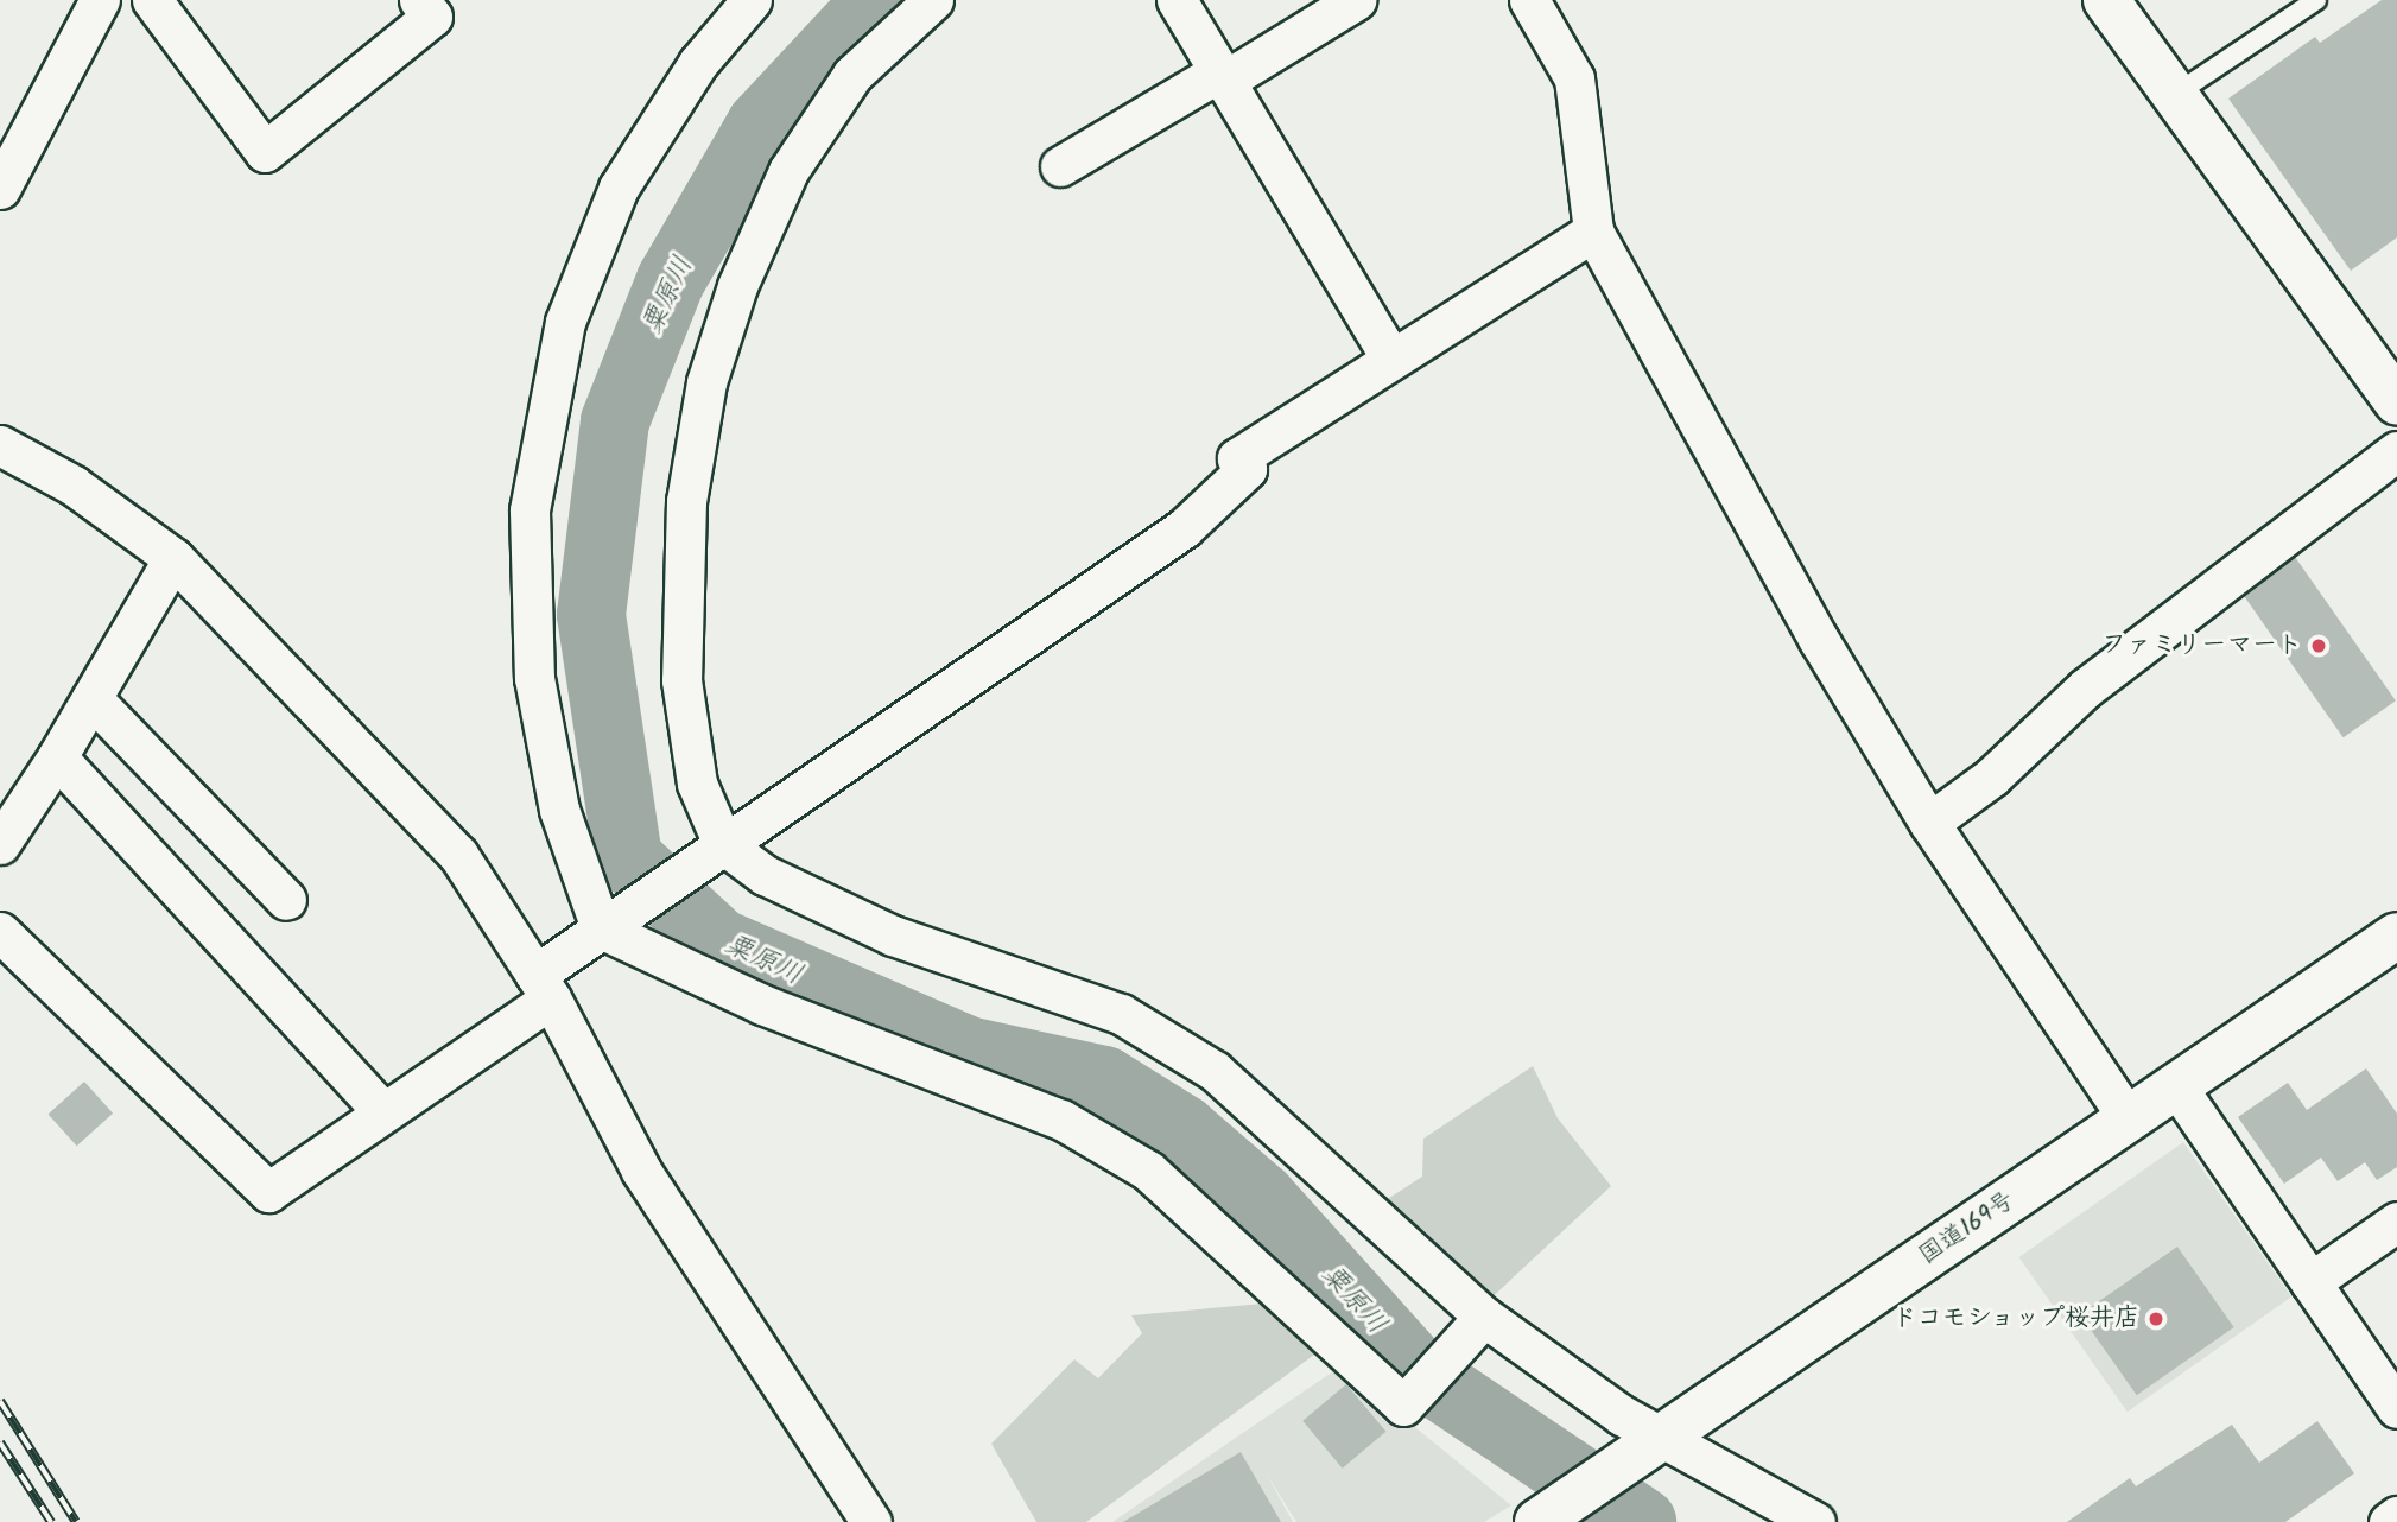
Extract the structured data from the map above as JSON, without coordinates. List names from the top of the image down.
{
  "streets": {
    "main road": ["国道169号"]
  },
  "water": ["粟原川"],
  "places": ["ファミリーマート", "ドコモショップ桜井店"]
}
